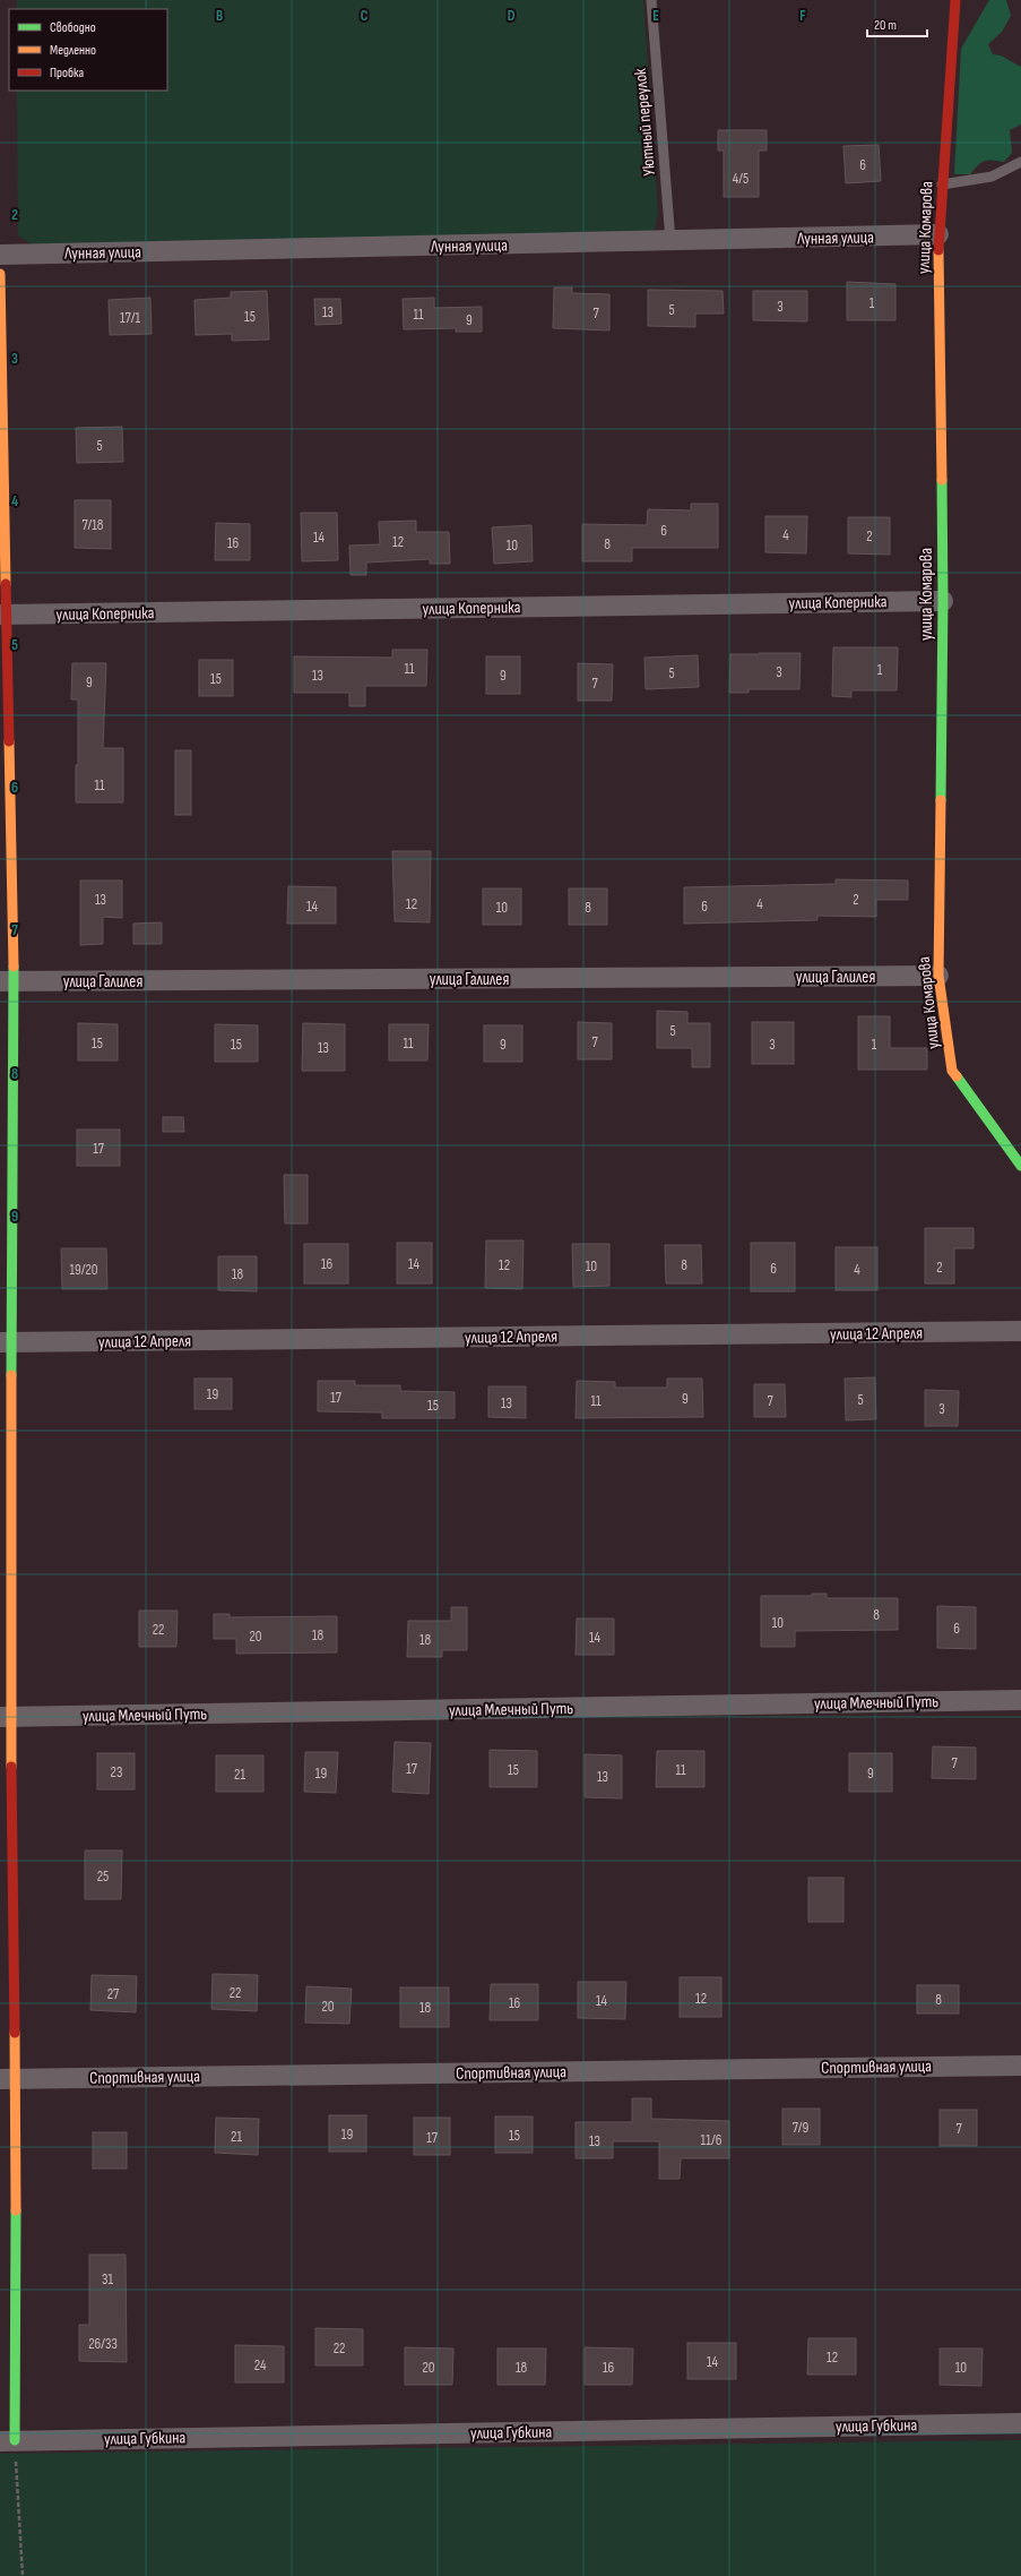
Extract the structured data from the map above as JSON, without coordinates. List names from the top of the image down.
{
  "streets": {
    "street": [
      "улица Комарова",
      "Лунная улица",
      "улица Коперника",
      "улица Галилея",
      "улица 12 Апреля",
      "улица Млечный Путь",
      "Спортивная улица",
      "улица Губкина"
    ],
    "lane": ["Уютный переулок"]
  },
  "crossings": [
    ["Уютный переулок", "Лунная улица"],
    ["улица Комарова", "Лунная улица"],
    ["улица Комарова", "улица Коперника"],
    ["улица Комарова", "улица Галилея"]
  ],
  "house_numbers": [
    "6",
    "4/5",
    "1",
    "3",
    "5",
    "13",
    "7",
    "11",
    "15",
    "17/1",
    "9",
    "5",
    "7/18",
    "6",
    "4",
    "2",
    "14",
    "12",
    "16",
    "8",
    "10",
    "11",
    "1",
    "3",
    "5",
    "13",
    "9",
    "15",
    "9",
    "7",
    "11",
    "13",
    "2",
    "12",
    "4",
    "14",
    "6",
    "10",
    "8",
    "5",
    "7",
    "15",
    "11",
    "15",
    "9",
    "3",
    "1",
    "13",
    "17",
    "16",
    "14",
    "12",
    "8",
    "10",
    "2",
    "6",
    "19/20",
    "4",
    "18",
    "19",
    "17",
    "9",
    "5",
    "11",
    "7",
    "13",
    "15",
    "3",
    "8",
    "10",
    "6",
    "22",
    "18",
    "20",
    "14",
    "18",
    "7",
    "17",
    "15",
    "11",
    "23",
    "19",
    "9",
    "21",
    "13",
    "25",
    "22",
    "27",
    "12",
    "8",
    "14",
    "16",
    "20",
    "18",
    "7/9",
    "7",
    "19",
    "15",
    "21",
    "17",
    "11/6",
    "13",
    "31",
    "26/33",
    "22",
    "12",
    "14",
    "24",
    "20",
    "18",
    "16",
    "10"
  ],
  "legend": ["Свободно", "Медленно", "Пробка"],
  "scale_bar": "20 m",
  "grid": {
    "columns": [
      "B",
      "C",
      "D",
      "E",
      "F"
    ],
    "rows": [
      "2",
      "3",
      "4",
      "5",
      "6",
      "7",
      "8",
      "9"
    ]
  }
}
